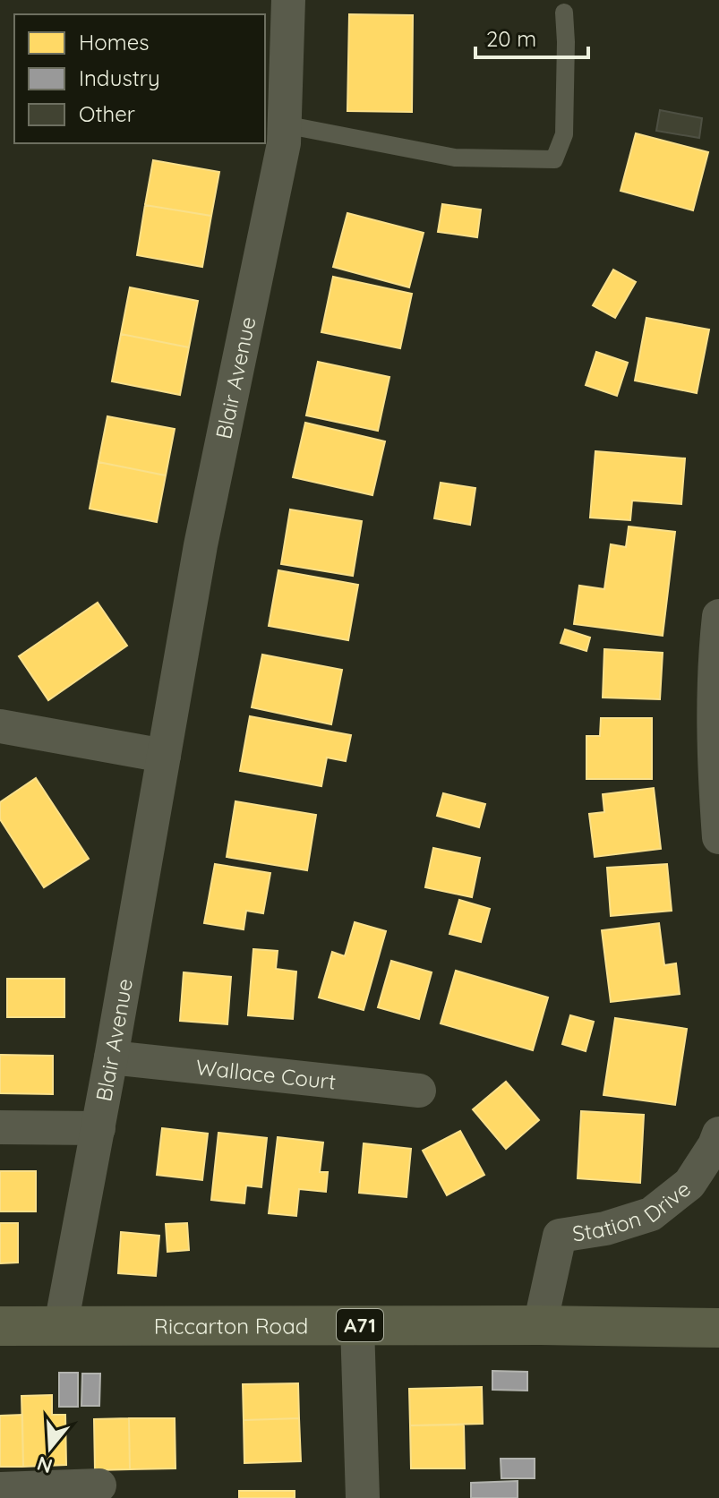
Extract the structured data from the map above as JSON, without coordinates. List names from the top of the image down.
{
  "streets": {
    "main road": ["Riccarton Road", "A71"],
    "street": ["Blair Avenue", "Wallace Court", "Station Drive"]
  },
  "crossings": [
    ["Blair Avenue", "Wallace Court"],
    ["Blair Avenue", "Riccarton Road"],
    ["Station Drive", "Riccarton Road"]
  ],
  "legend": ["Homes", "Industry", "Other"],
  "scale_bar": "20 m",
  "north": "bottom"
}
